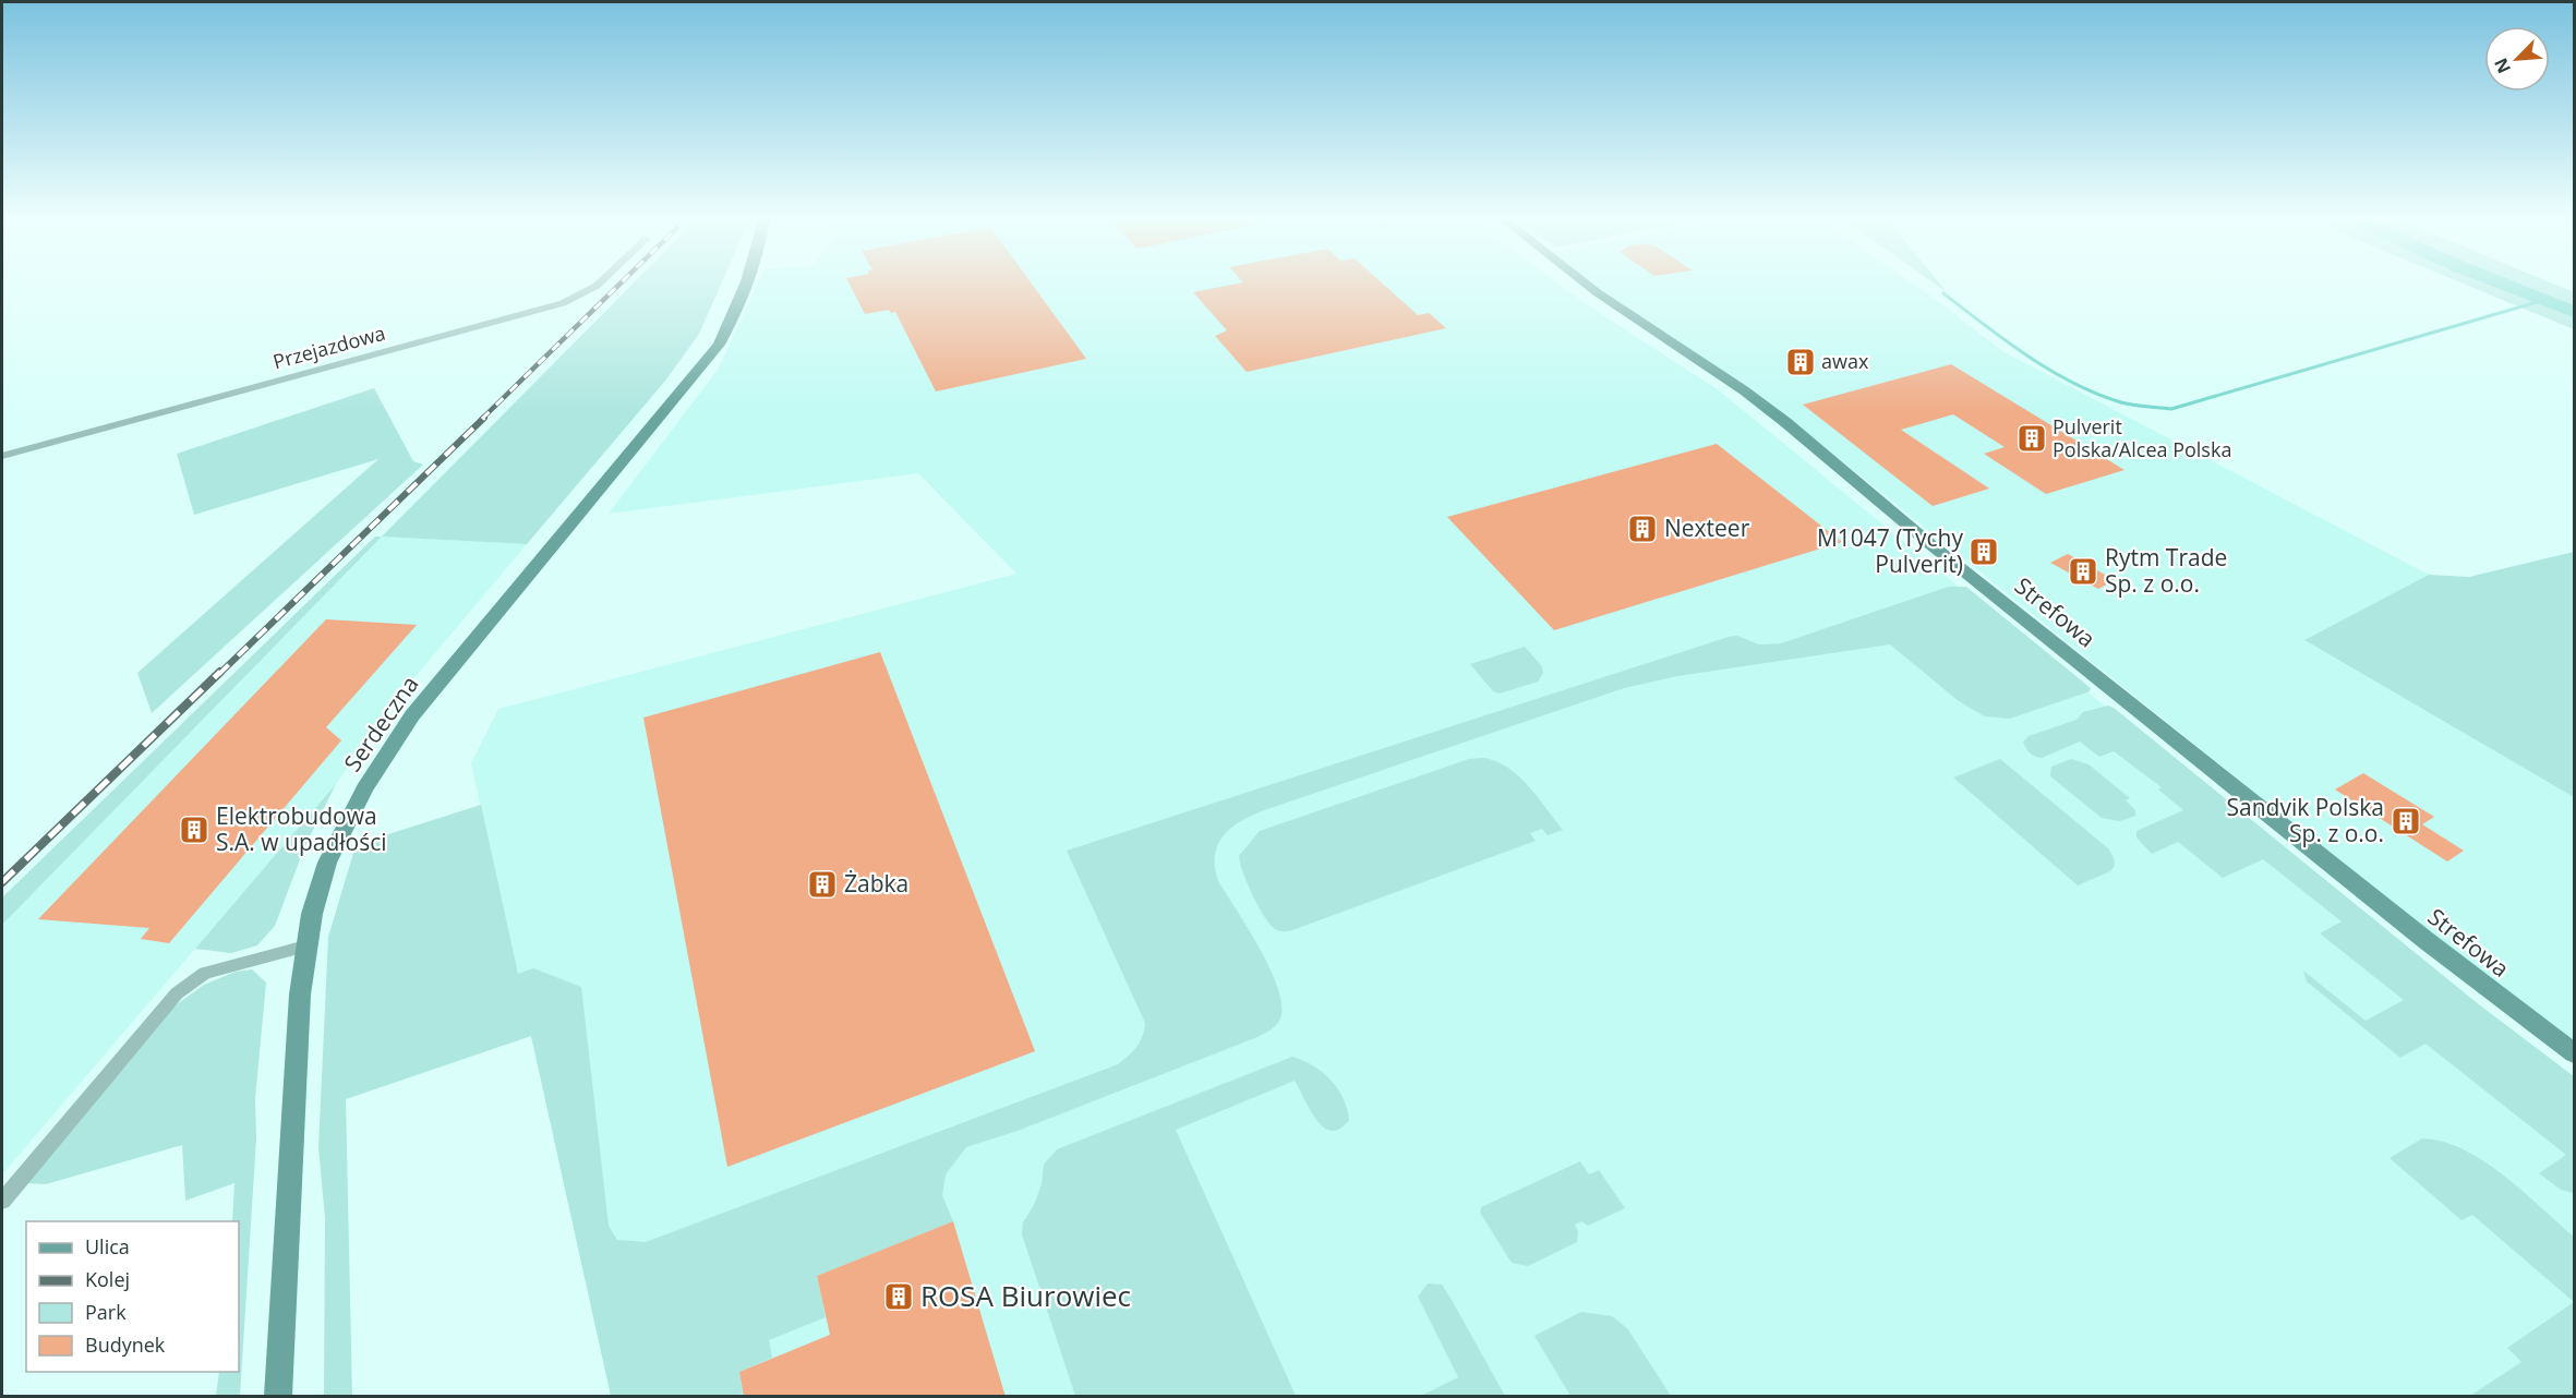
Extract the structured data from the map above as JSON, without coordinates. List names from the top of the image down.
{
  "streets": {
    "street": ["Przejazdowa", "Strefowa", "Serdeczna"]
  },
  "places": {
    "building": [
      "awax",
      "Pulverit Polska/Alcea Polska",
      "Nexteer",
      "M1047 (Tychy Pulverit)",
      "Rytm Trade Sp. z o.o.",
      "Sandvik Polska Sp. z o.o.",
      "Elektrobudowa S.A. w upadłości",
      "Żabka",
      "ROSA Biurowiec"
    ]
  },
  "legend": [
    "Ulica",
    "Kolej",
    "Park",
    "Budynek"
  ],
  "north": "bottom left"
}
